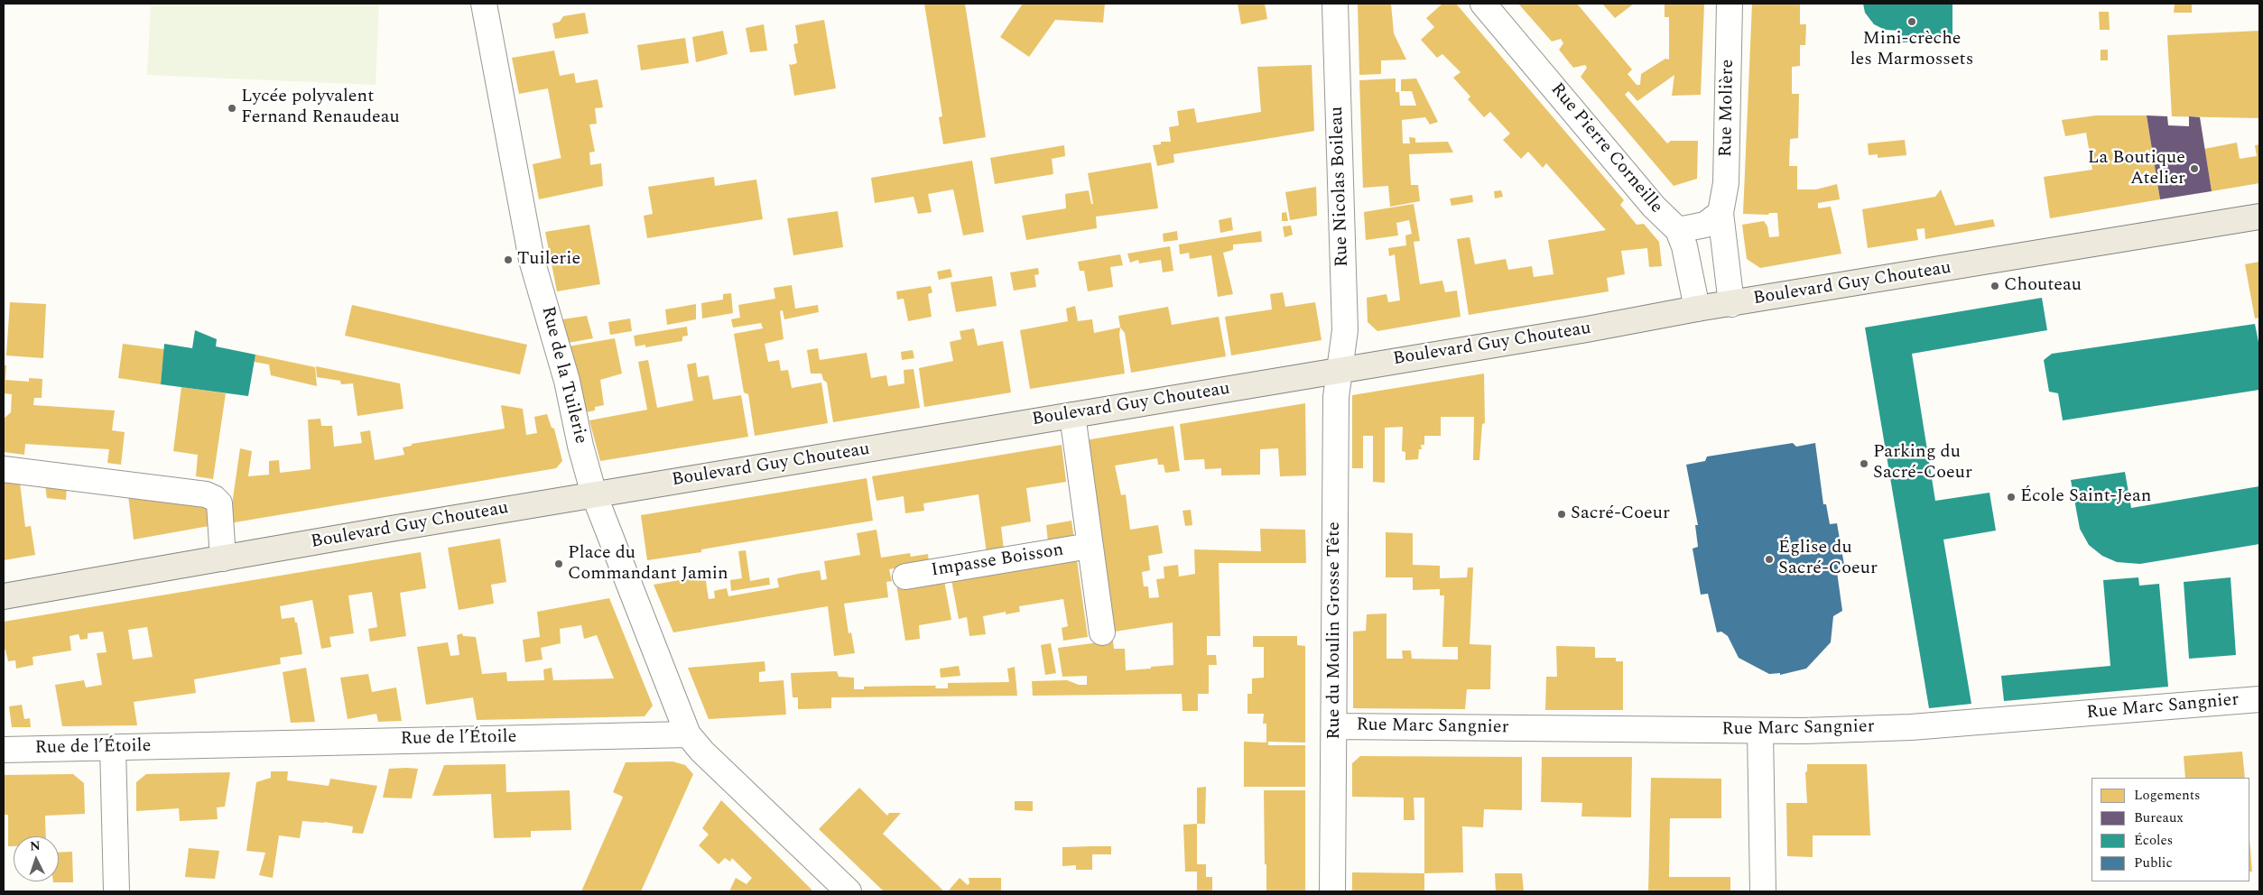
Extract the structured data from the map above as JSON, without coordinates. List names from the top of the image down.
{
  "streets": {
    "main road": ["Boulevard Guy Chouteau"],
    "street": [
      "Rue Molière",
      "Rue Pierre Corneille",
      "Rue Nicolas Boileau",
      "Rue de la Tuilerie",
      "Impasse Boisson",
      "Rue du Moulin Grosse Tête",
      "Rue Marc Sangnier",
      "Rue de l’Étoile"
    ]
  },
  "crossings": [
    ["Rue Molière", "Boulevard Guy Chouteau"],
    ["Rue Pierre Corneille", "Boulevard Guy Chouteau"],
    ["Rue Nicolas Boileau", "Boulevard Guy Chouteau"],
    ["Rue Nicolas Boileau", "Rue du Moulin Grosse Tête"],
    ["Boulevard Guy Chouteau", "Rue de la Tuilerie"],
    ["Boulevard Guy Chouteau", "Impasse Boisson"],
    ["Boulevard Guy Chouteau", "Rue du Moulin Grosse Tête"],
    ["Rue de la Tuilerie", "Rue de l’Étoile"],
    ["Rue du Moulin Grosse Tête", "Rue Marc Sangnier"]
  ],
  "places": [
    "Mini-crèche les Marmossets",
    "Lycée polyvalent Fernand Renaudeau",
    "La Boutique Atelier",
    "Tuilerie",
    "Chouteau",
    "Parking du Sacré-Coeur",
    "École Saint-Jean",
    "Sacré-Coeur",
    "Église du Sacré-Coeur",
    "Place du Commandant Jamin"
  ],
  "legend": [
    "Logements",
    "Bureaux",
    "Écoles",
    "Public"
  ],
  "north": "top"
}
